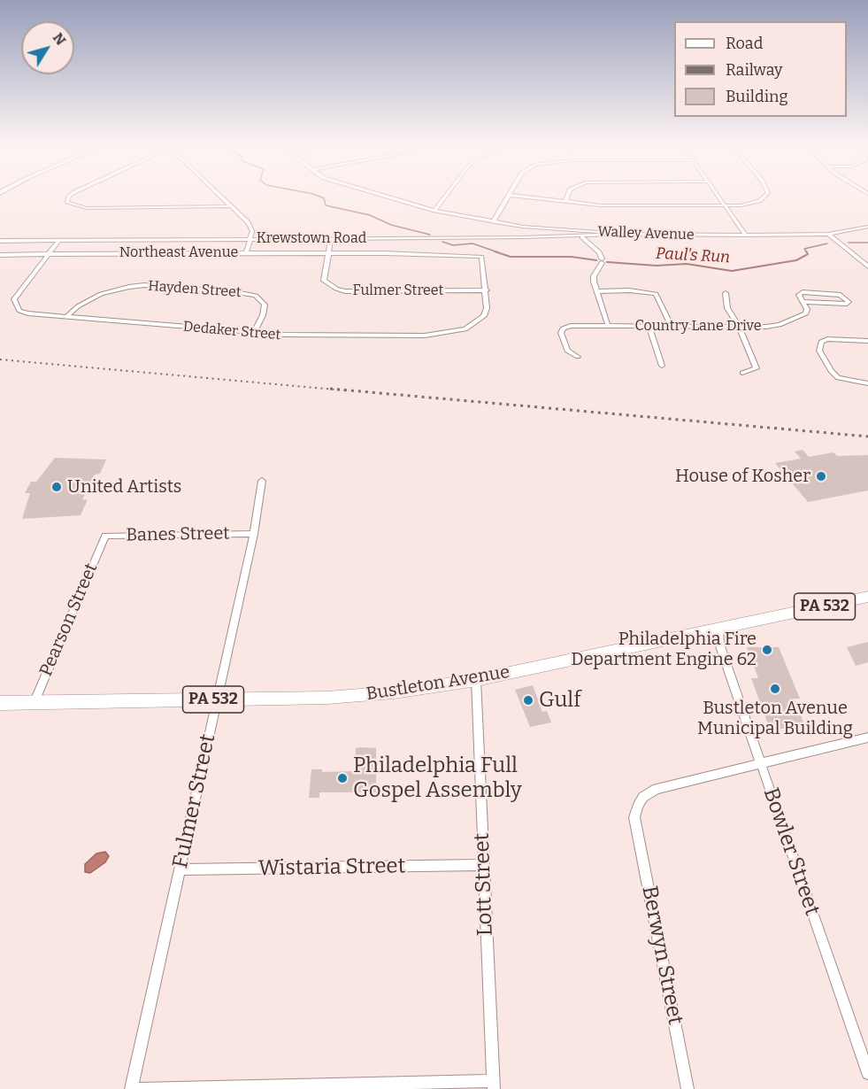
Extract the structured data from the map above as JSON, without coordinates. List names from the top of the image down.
{
  "streets": {
    "main road": ["PA 532", "Bustleton Avenue"],
    "street": [
      "Walley Avenue",
      "Krewstown Road",
      "Northeast Avenue",
      "Hayden Street",
      "Fulmer Street",
      "Country Lane Drive",
      "Dedaker Street",
      "Banes Street",
      "Pearson Street",
      "Bowler Street",
      "Wistaria Street",
      "Lott Street",
      "Berwyn Street"
    ]
  },
  "crossings": [
    ["Walley Avenue", "Krewstown Road"],
    ["Krewstown Road", "Fulmer Street"],
    ["Northeast Avenue", "Fulmer Street"],
    ["Northeast Avenue", "Dedaker Street"],
    ["Hayden Street", "Dedaker Street"],
    ["Fulmer Street", "Dedaker Street"],
    ["Fulmer Street", "Banes Street"],
    ["Fulmer Street", "Bustleton Avenue"],
    ["Fulmer Street", "Wistaria Street"],
    ["Banes Street", "Pearson Street"],
    ["Pearson Street", "Bustleton Avenue"],
    ["Bustleton Avenue", "Bowler Street"],
    ["Bustleton Avenue", "Lott Street"],
    ["Bowler Street", "Berwyn Street"],
    ["Wistaria Street", "Lott Street"]
  ],
  "water": ["Paul's Run"],
  "places": [
    "House of Kosher",
    "United Artists",
    "Philadelphia Fire Department Engine 62",
    "Bustleton Avenue Municipal Building",
    "Gulf",
    "Philadelphia Full Gospel Assembly"
  ],
  "legend": ["Road", "Railway", "Building"],
  "north": "top right"
}
